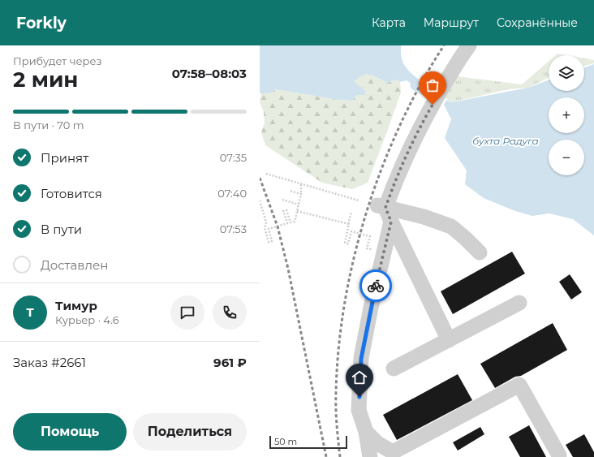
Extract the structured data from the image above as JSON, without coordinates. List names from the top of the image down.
{
  "water": ["бухта Радуга"],
  "scale_bar": "50 m",
  "page": {
    "header": "Forkly",
    "nav": ["Карта", "Маршрут", "Сохранённые"],
    "heading": ["2 мин", "Прибудет через", "07:58–08:03"],
    "panel": [
      "Тимур",
      "Курьер · 4.6",
      "Заказ #2661",
      "961 ₽"
    ],
    "map_buttons": ["+", "−"],
    "bar": "В пути · 70 m",
    "list": [
      ["Принят", "07:35"],
      ["Готовится", "07:40"],
      ["В пути", "07:53"],
      "Доставлен"
    ],
    "round": "Т",
    "buttons": ["Помощь", "Поделиться"],
    "scale": "50 m"
  }
}
